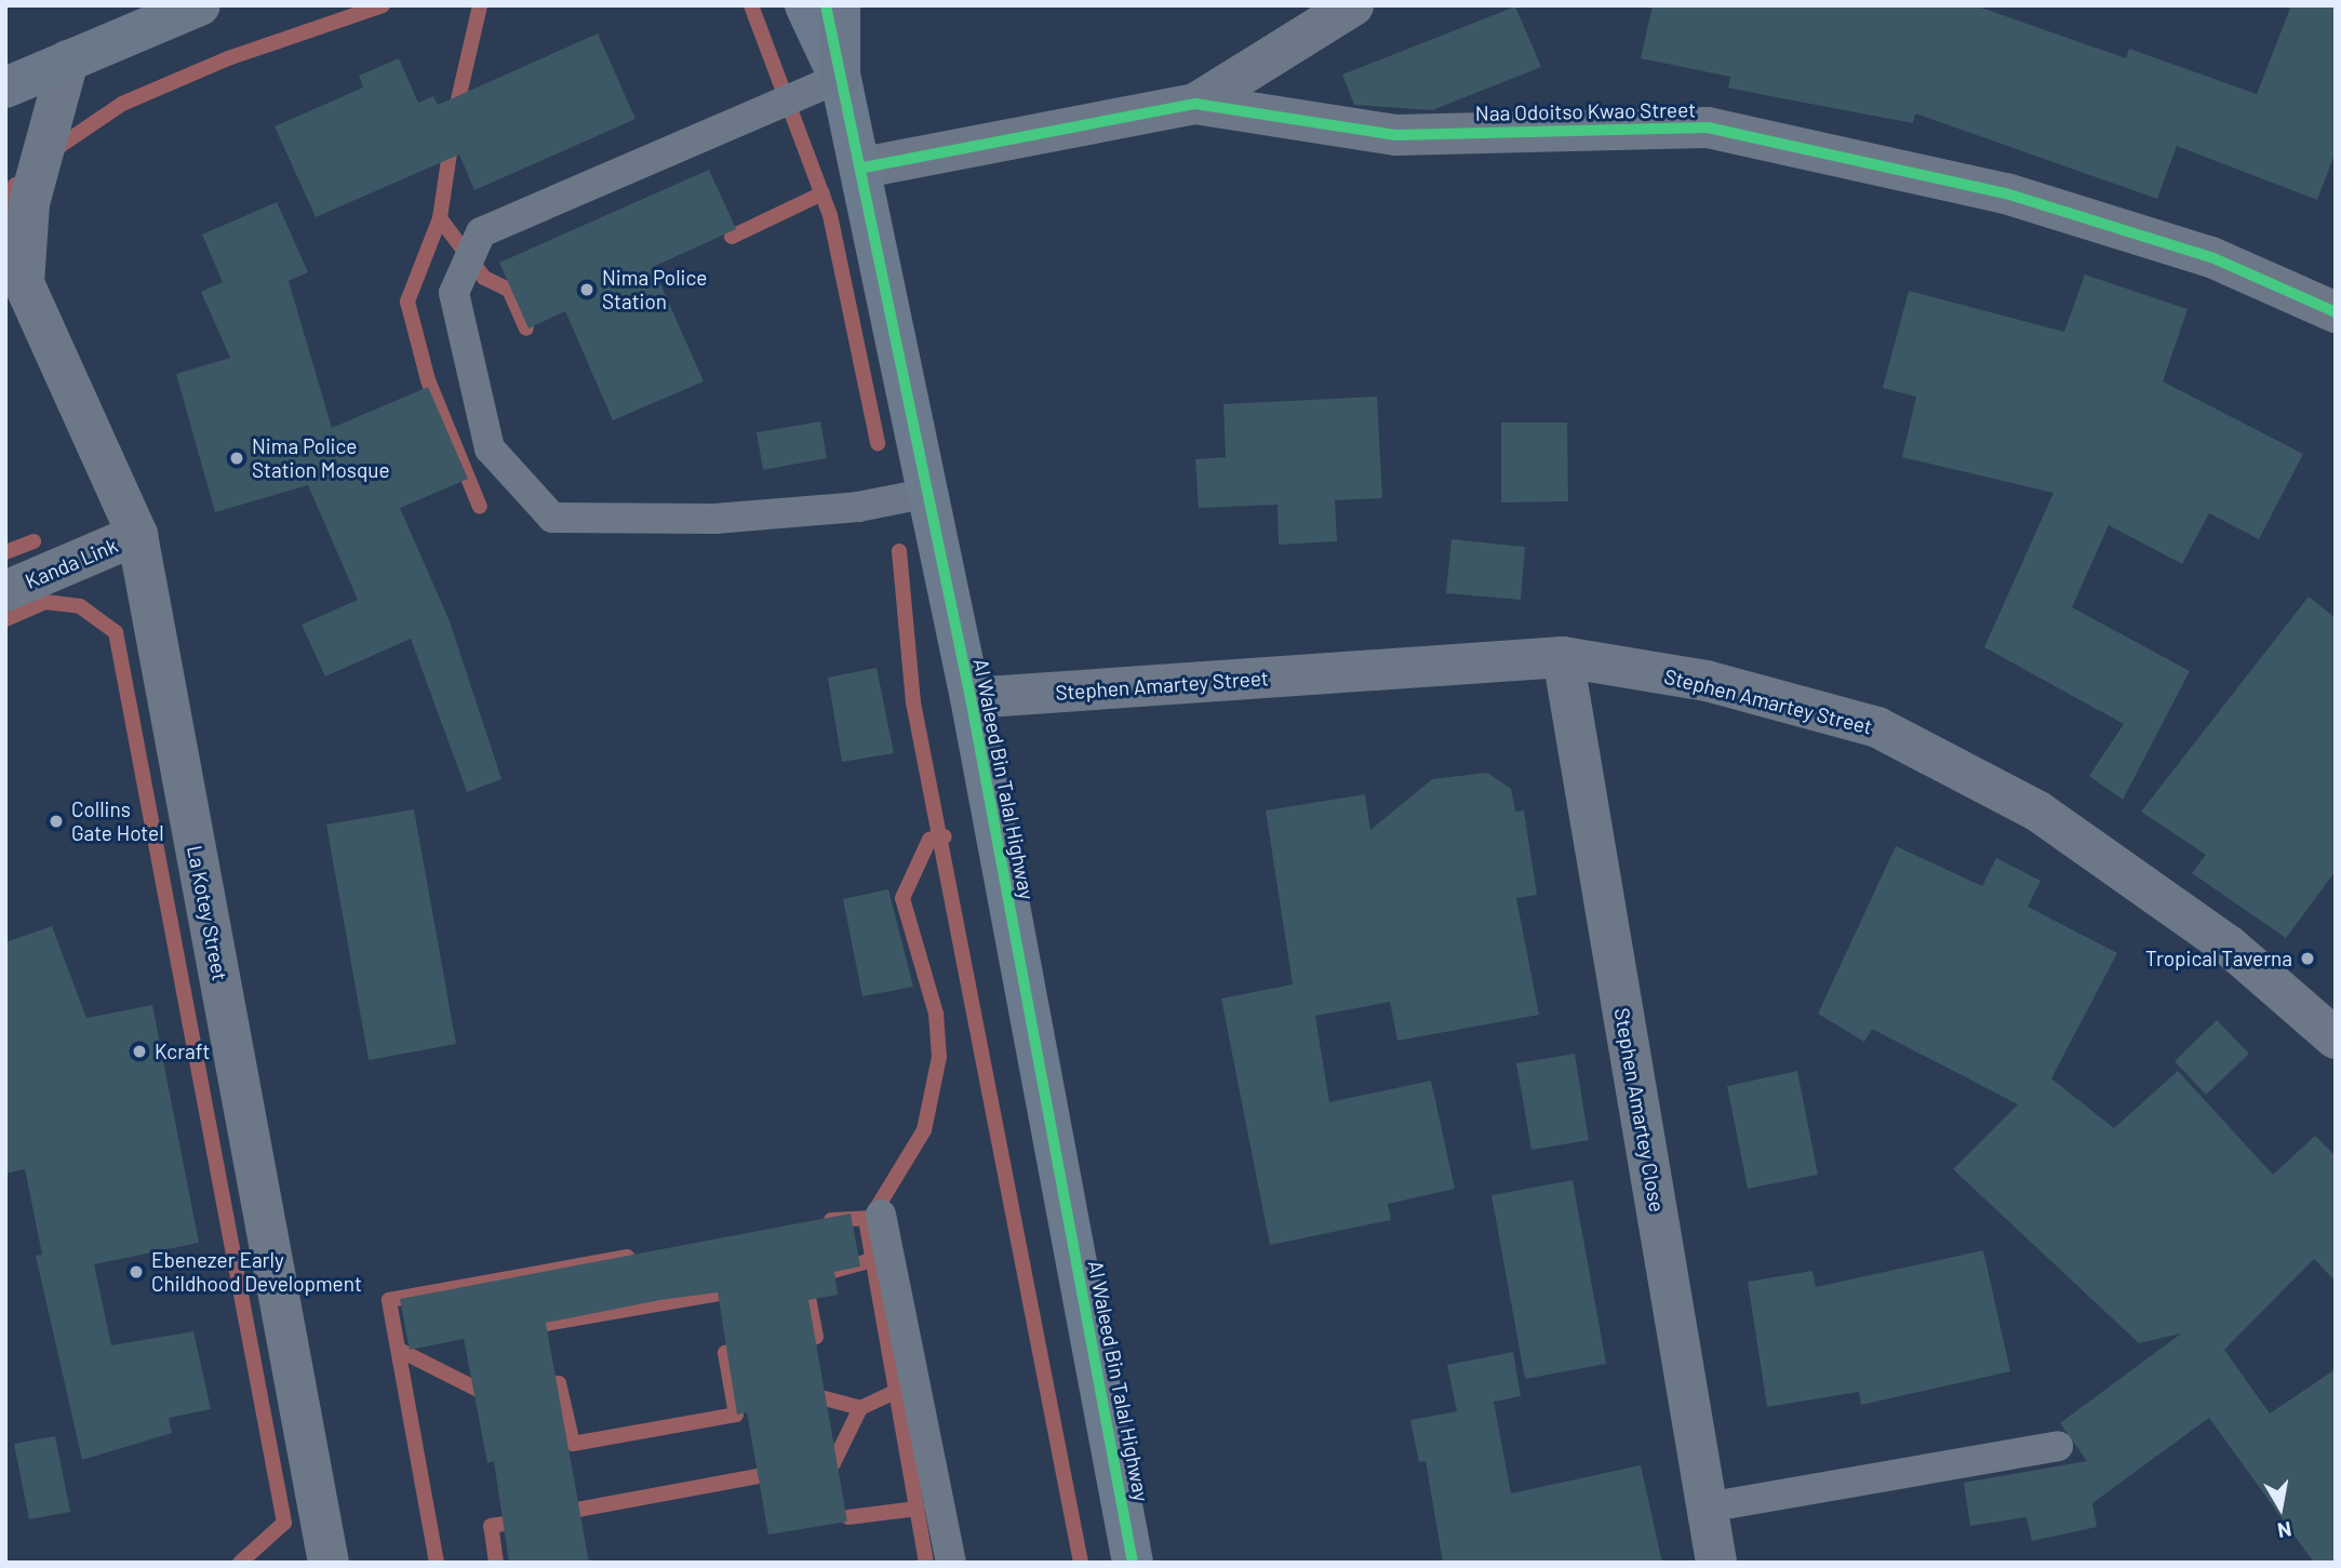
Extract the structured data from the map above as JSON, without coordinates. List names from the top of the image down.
{
  "streets": {
    "street": [
      "Naa Odoitso Kwao Street",
      "Kanda Link",
      "Stephen Amartey Street",
      "Al Waleed Bin Talal Highway",
      "La Kotey Street",
      "Stephen Amartey Close"
    ]
  },
  "crossings": [
    ["Naa Odoitso Kwao Street", "Al Waleed Bin Talal Highway"],
    ["Kanda Link", "La Kotey Street"],
    ["Stephen Amartey Street", "Al Waleed Bin Talal Highway"],
    ["Stephen Amartey Street", "Stephen Amartey Close"]
  ],
  "places": [
    "Nima Police Station",
    "Nima Police Station Mosque",
    "Collins Gate Hotel",
    "Tropical Taverna",
    "Kcraft",
    "Ebenezer Early Childhood Development"
  ],
  "north": "bottom"
}
